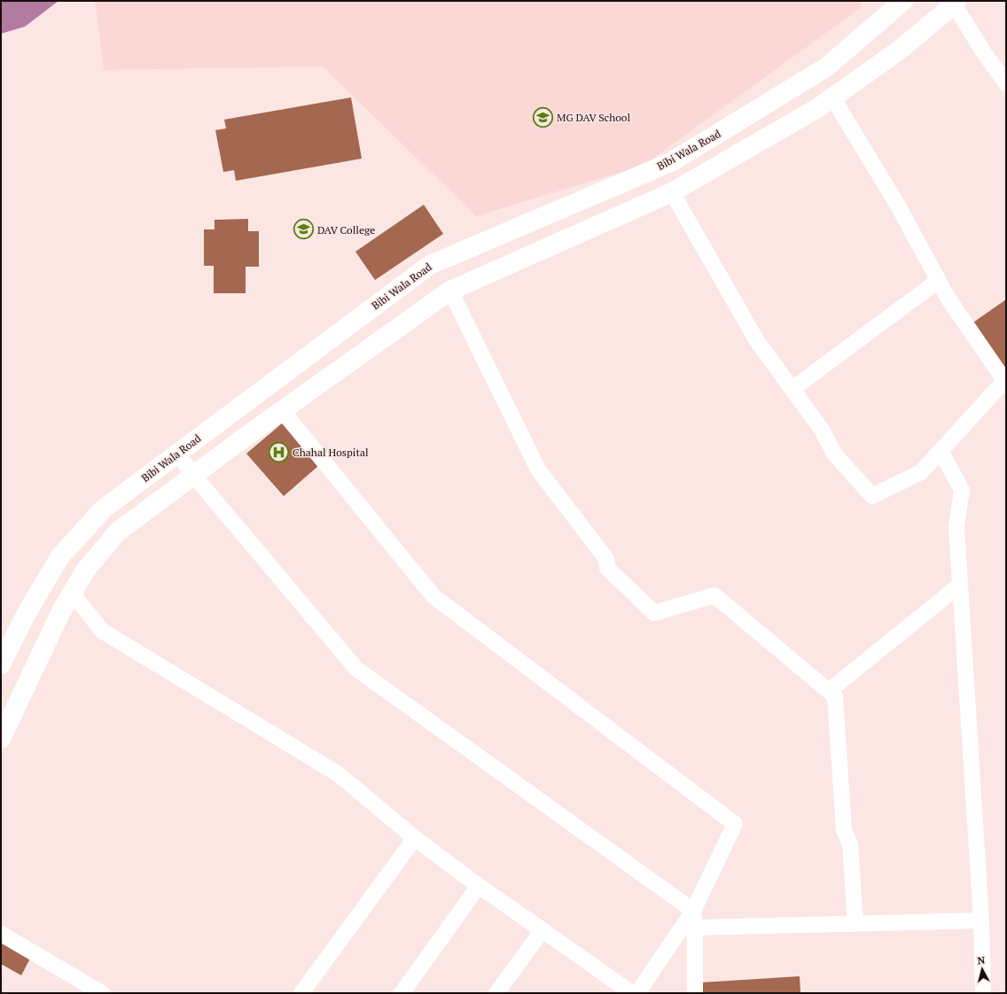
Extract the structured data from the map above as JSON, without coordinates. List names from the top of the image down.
{
  "streets": {
    "highway": ["Bibi Wala Road"]
  },
  "places": {
    "school or university": ["MG DAV School", "DAV College"],
    "hospital": ["Chahal Hospital"]
  },
  "north": "top"
}
